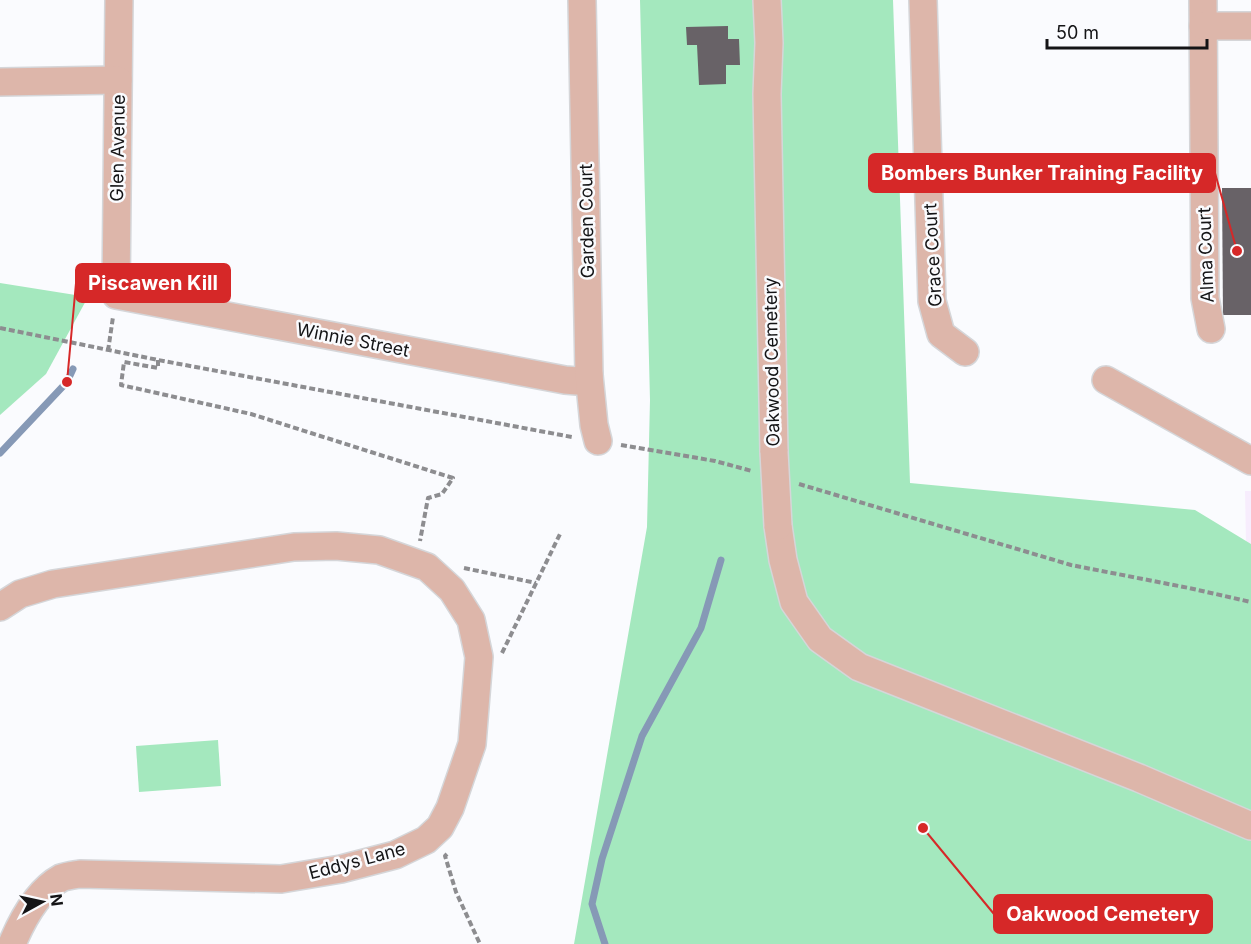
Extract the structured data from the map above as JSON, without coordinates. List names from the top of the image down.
{
  "streets": {
    "street": [
      "Glen Avenue",
      "Garden Court",
      "Grace Court",
      "Alma Court",
      "Winnie Street",
      "Oakwood Cemetery",
      "Eddys Lane"
    ]
  },
  "crossings": [
    ["Glen Avenue", "Winnie Street"],
    ["Garden Court", "Winnie Street"]
  ],
  "places": ["Bombers Bunker Training Facility", "Piscawen Kill", "Oakwood Cemetery"],
  "scale_bar": "50 m",
  "north": "right"
}
